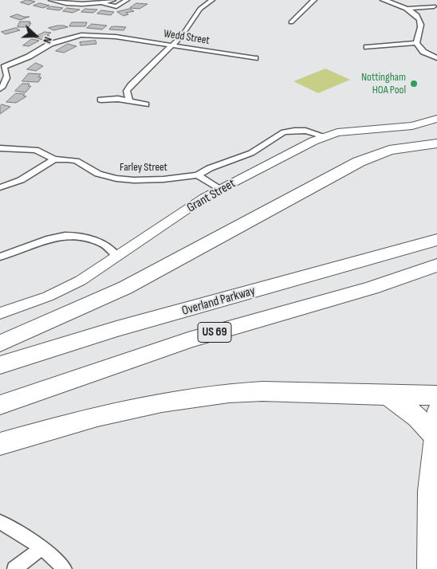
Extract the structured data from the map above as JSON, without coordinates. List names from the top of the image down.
{
  "streets": {
    "highway": ["Overland Parkway", "US 69"],
    "street": ["Wedd Street", "Farley Street", "Grant Street"]
  },
  "crossings": [
    ["Farley Street", "Grant Street"]
  ],
  "places": ["Nottingham HOA Pool"],
  "north": "right"
}
